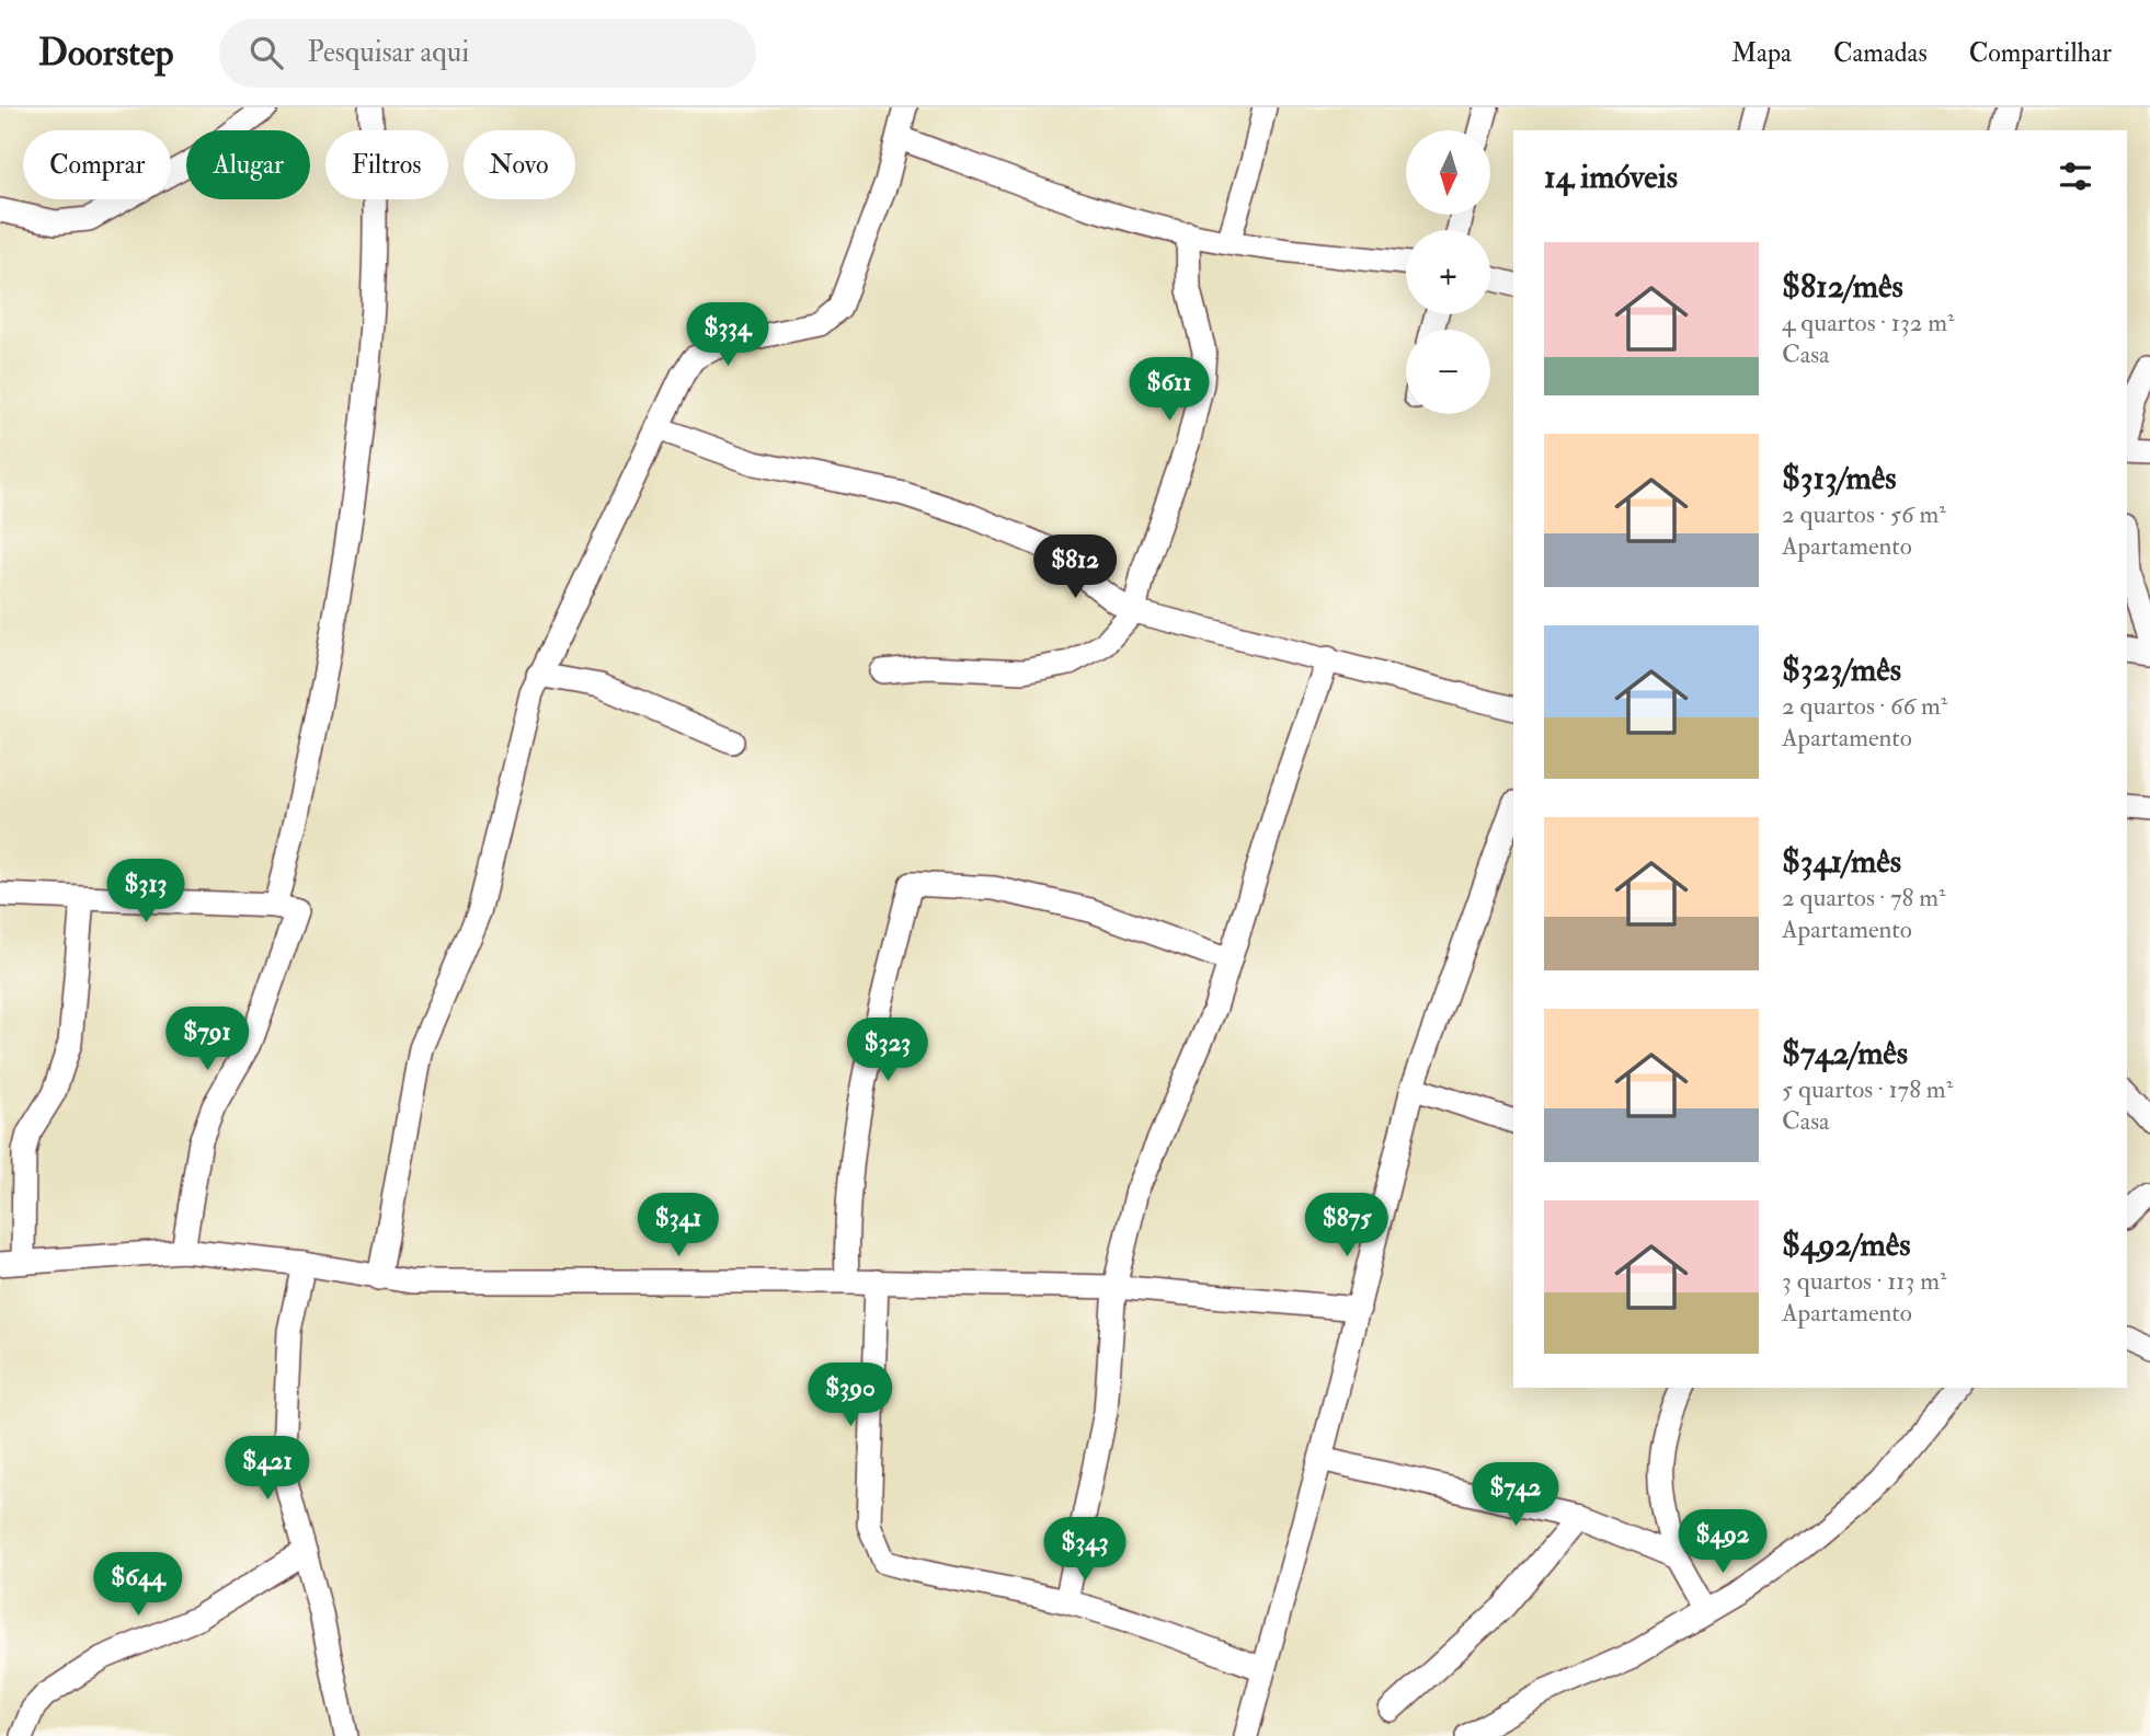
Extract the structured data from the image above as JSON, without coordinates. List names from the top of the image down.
{
  "north": "bottom",
  "page": {
    "header": "Doorstep",
    "search": "Pesquisar aqui",
    "nav": ["Mapa", "Camadas", "Compartilhar"],
    "map_buttons": ["+", "−"],
    "chip": [
      "Comprar",
      "Alugar",
      "Filtros",
      "Novo"
    ],
    "heading": "14 imóveis",
    "list": [
      {
        "name": "$812/mês",
        "note": "4 quartos · 132 m² · Casa"
      },
      {
        "name": "$313/mês",
        "note": "2 quartos · 56 m² · Apartamento"
      },
      {
        "name": "$323/mês",
        "note": "2 quartos · 66 m² · Apartamento"
      },
      {
        "name": "$341/mês",
        "note": "2 quartos · 78 m² · Apartamento"
      },
      {
        "name": "$742/mês",
        "note": "5 quartos · 178 m² · Casa"
      },
      {
        "name": "$492/mês",
        "note": "3 quartos · 113 m² · Apartamento"
      }
    ],
    "price": [
      "$334",
      "$611",
      "$812",
      "$313",
      "$791",
      "$323",
      "$341",
      "$875",
      "$390",
      "$421",
      "$742",
      "$492",
      "$343",
      "$644"
    ]
  }
}
